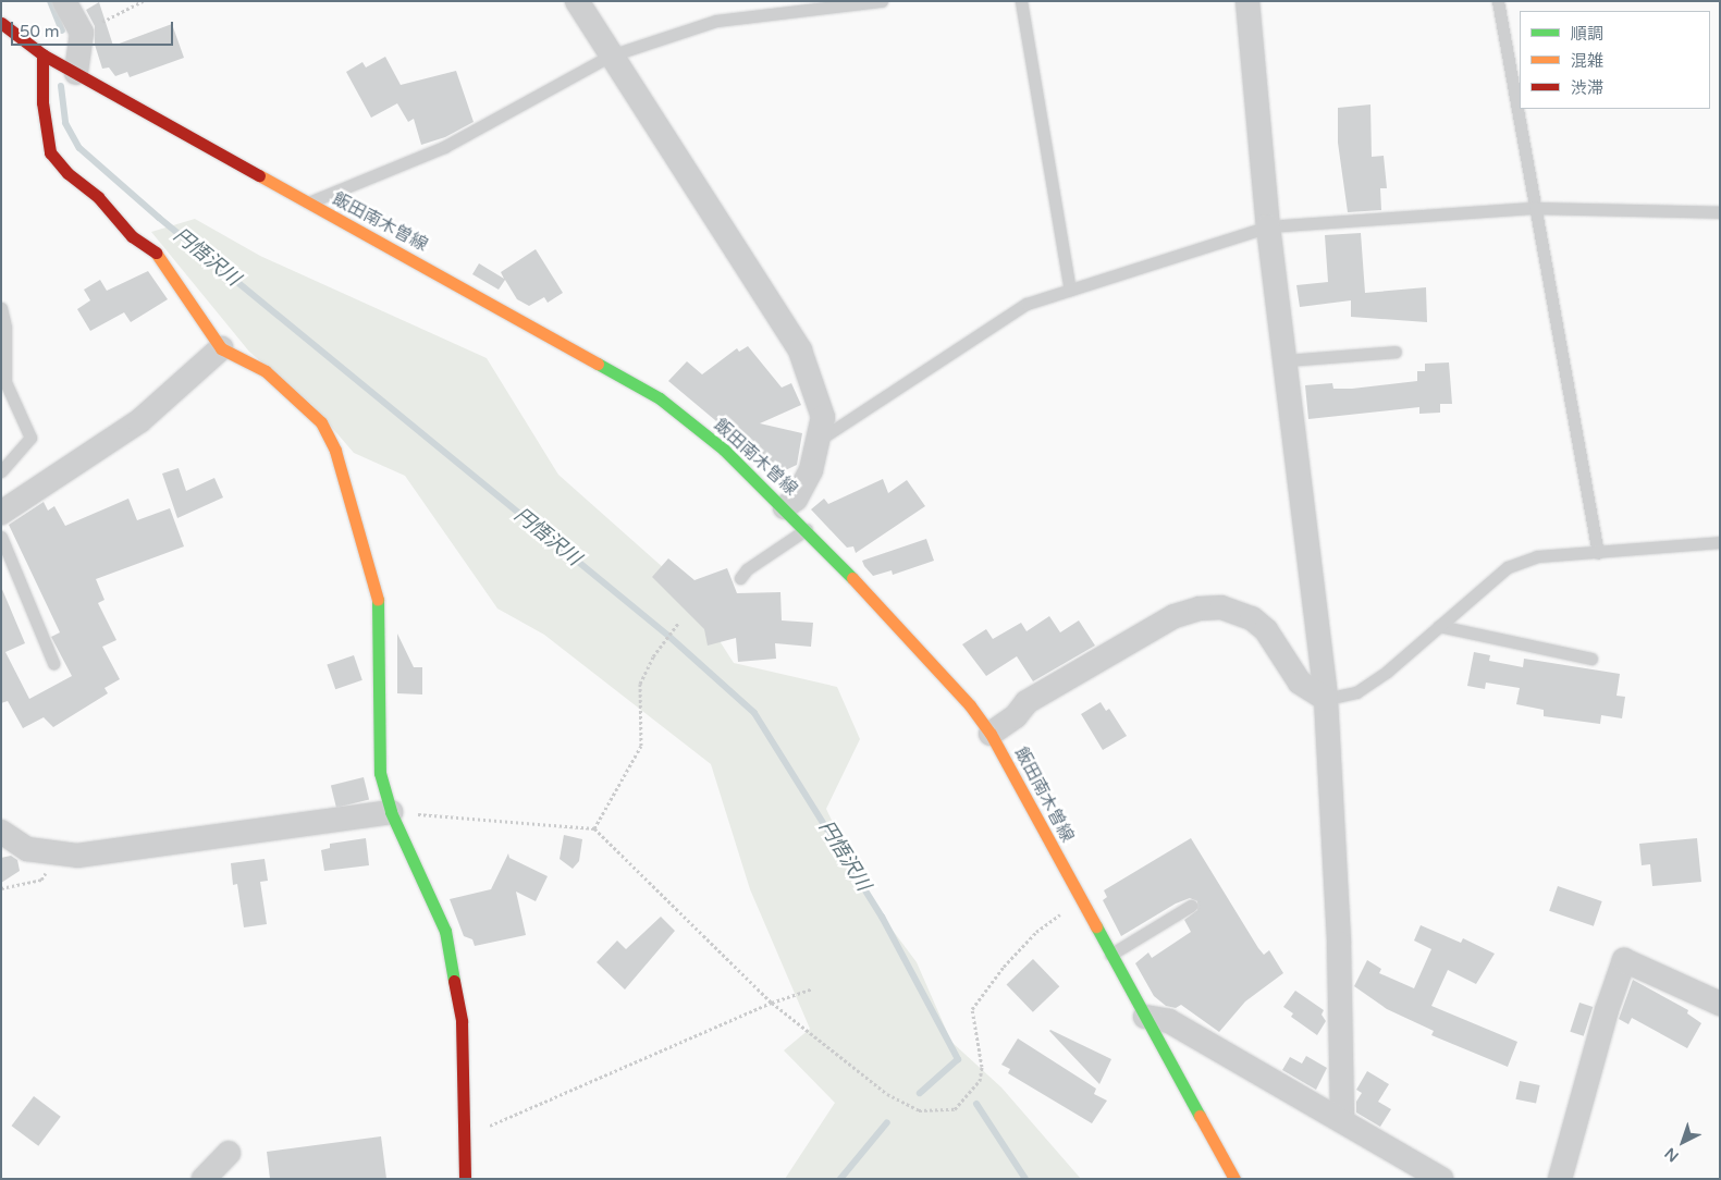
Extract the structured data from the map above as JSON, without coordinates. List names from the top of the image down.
{
  "streets": {
    "main road": ["飯田南木曽線"]
  },
  "water": ["円悟沢川"],
  "legend": ["順調", "混雑", "渋滞"],
  "scale_bar": "50 m",
  "north": "bottom left"
}
